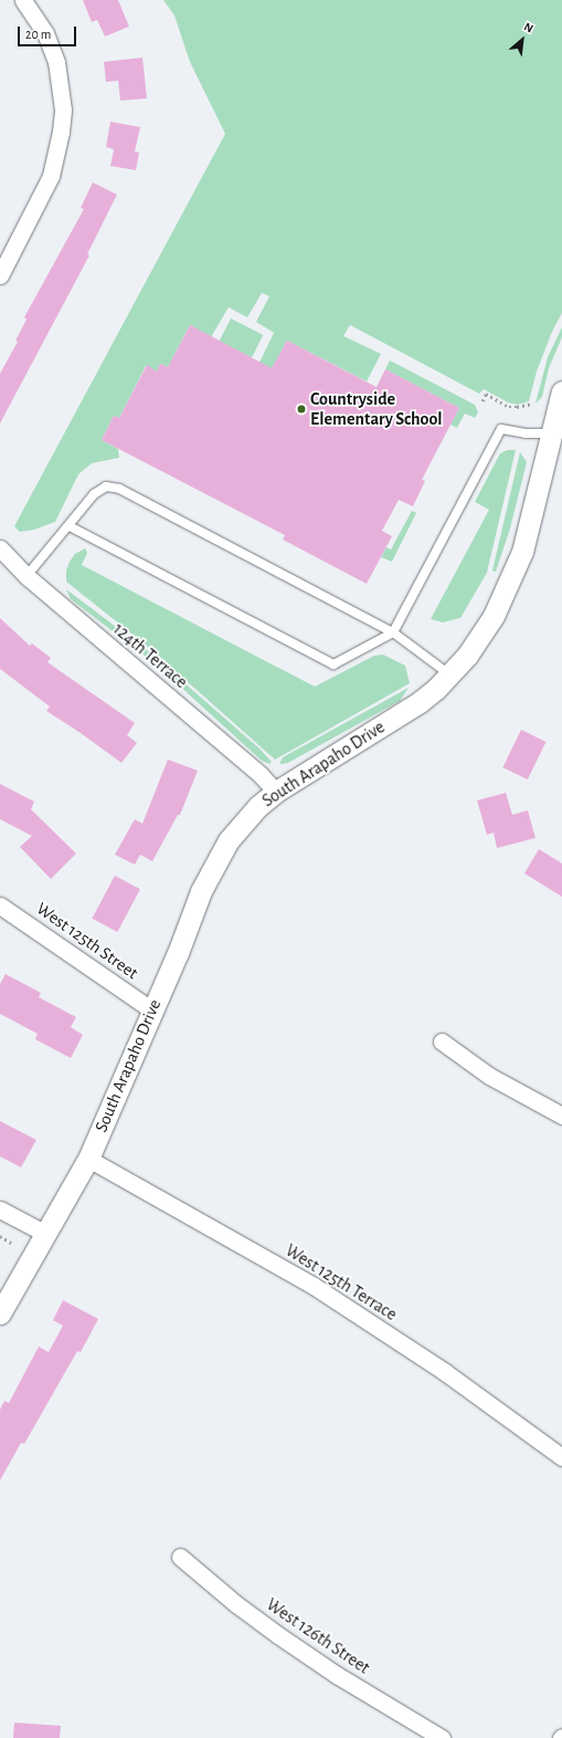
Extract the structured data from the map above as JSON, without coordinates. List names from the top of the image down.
{
  "streets": {
    "street": [
      "124th Terrace",
      "South Arapaho Drive",
      "West 125th Street",
      "West 125th Terrace",
      "West 126th Street"
    ]
  },
  "crossings": [
    ["124th Terrace", "South Arapaho Drive"],
    ["South Arapaho Drive", "West 125th Street"],
    ["South Arapaho Drive", "West 125th Terrace"]
  ],
  "places": ["Countryside Elementary School"],
  "scale_bar": "20 m",
  "north": "top right"
}
